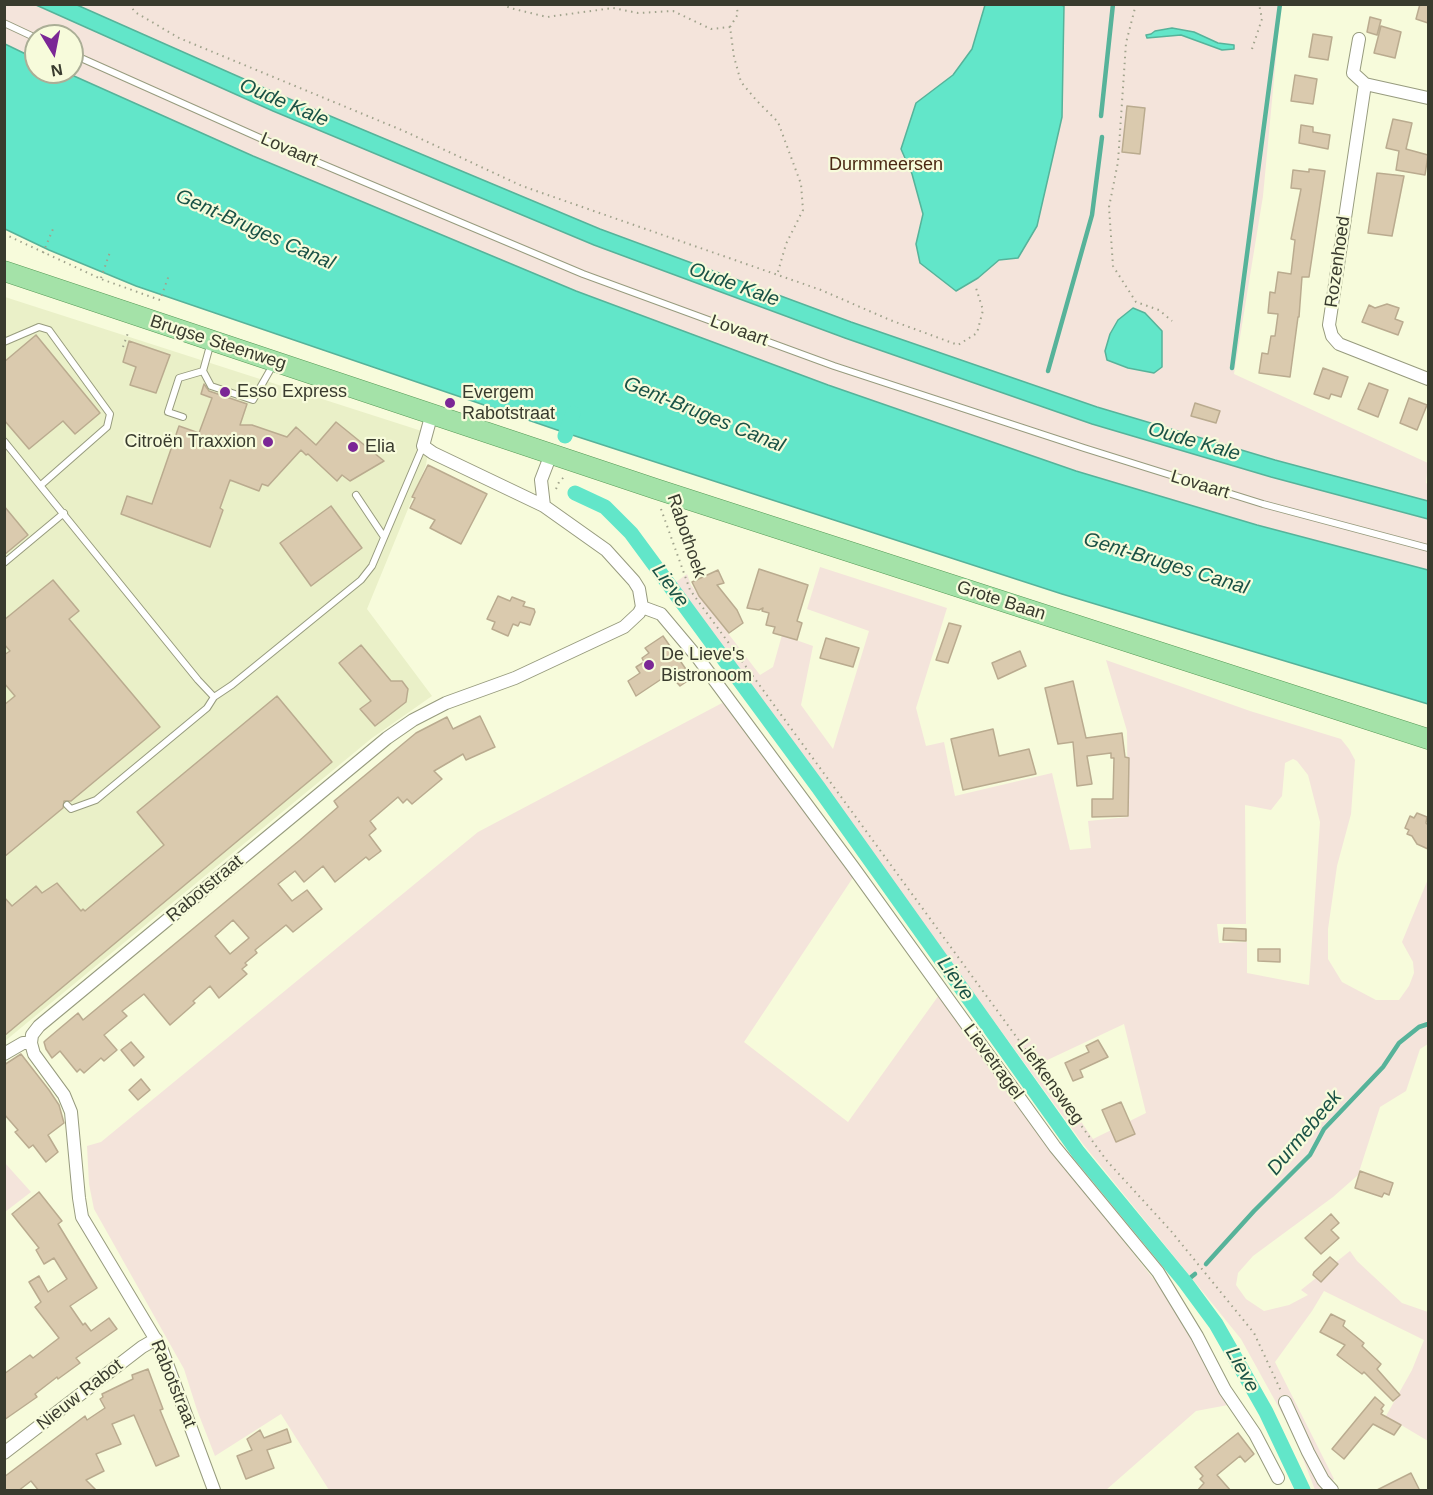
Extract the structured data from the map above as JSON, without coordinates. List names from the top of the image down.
{
  "streets": {
    "main road": ["Brugse Steenweg", "Grote Baan"],
    "street": [
      "Rozenhoed",
      "Rabotstraat",
      "Lievetragel",
      "Nieuw Rabot"
    ],
    "lane": ["Lovaart"],
    "path": ["Rabothoek", "Liefkensweg"]
  },
  "crossings": [
    ["Brugse Steenweg", "Grote Baan"],
    ["Rabothoek", "Grote Baan"],
    ["Rabothoek", "Liefkensweg"],
    ["Rabotstraat", "Lievetragel"],
    ["Rabotstraat", "Nieuw Rabot"]
  ],
  "water": [
    "Oude Kale",
    "Gent-Bruges Canal",
    "Lieve",
    "Durmebeek"
  ],
  "parks": ["Durmmeersen"],
  "places": [
    "Esso Express",
    "Evergem Rabotstraat",
    "Citroën Traxxion",
    "Elia",
    "De Lieve's Bistronoom"
  ],
  "north": "bottom"
}
